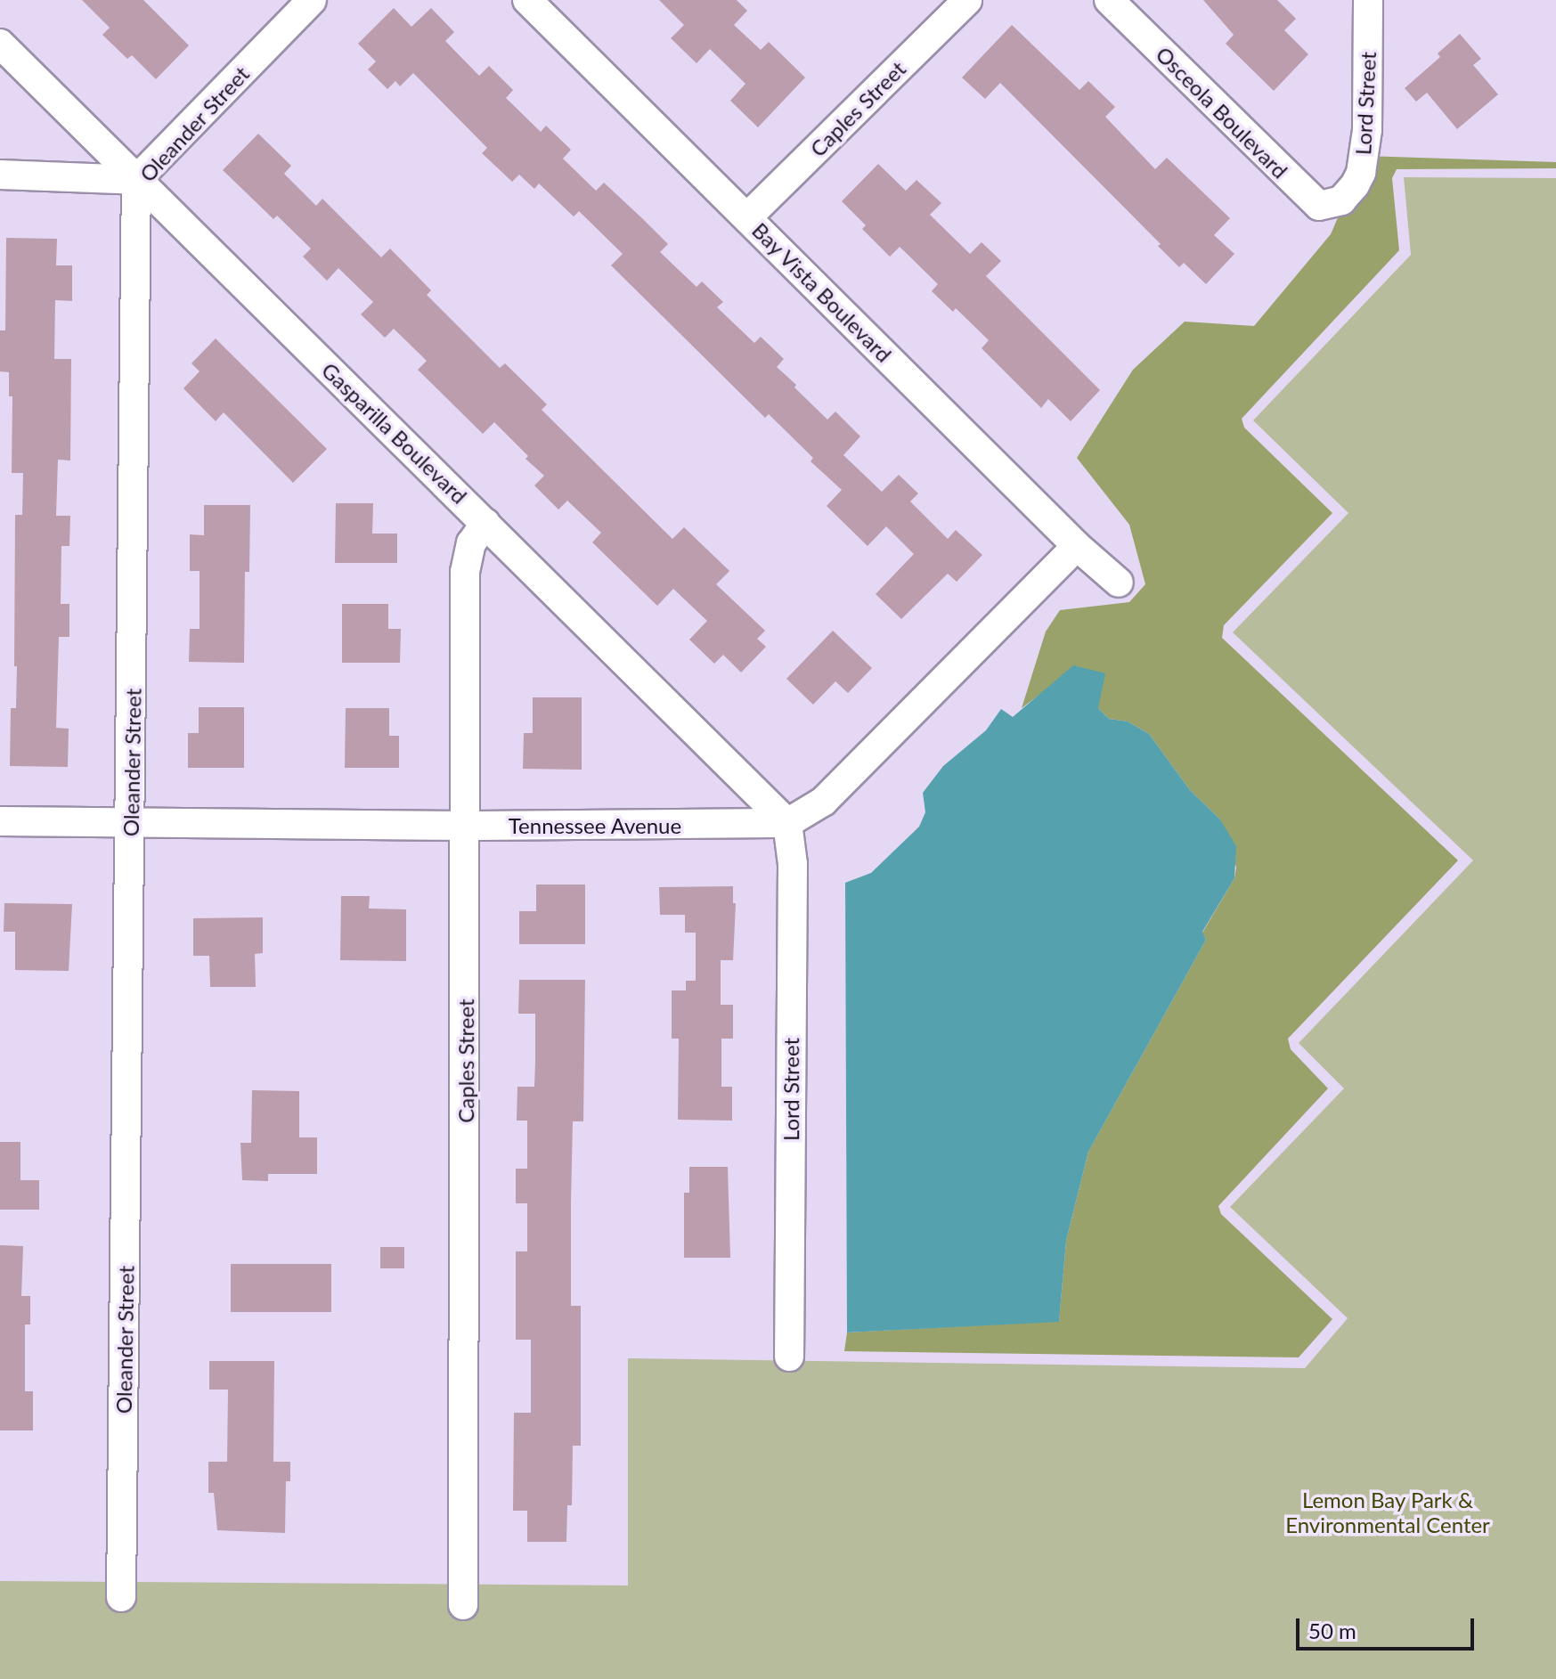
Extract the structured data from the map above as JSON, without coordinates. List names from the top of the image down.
{
  "streets": {
    "street": [
      "Lord Street",
      "Caples Street",
      "Osceola Boulevard",
      "Oleander Street",
      "Bay Vista Boulevard",
      "Gasparilla Boulevard",
      "Tennessee Avenue"
    ]
  },
  "crossings": [
    ["Lord Street", "Osceola Boulevard"],
    ["Lord Street", "Gasparilla Boulevard"],
    ["Lord Street", "Tennessee Avenue"],
    ["Caples Street", "Bay Vista Boulevard"],
    ["Caples Street", "Gasparilla Boulevard"],
    ["Caples Street", "Tennessee Avenue"],
    ["Oleander Street", "Gasparilla Boulevard"],
    ["Oleander Street", "Tennessee Avenue"],
    ["Gasparilla Boulevard", "Tennessee Avenue"]
  ],
  "parks": ["Lemon Bay Park & Environmental Center"],
  "scale_bar": "50 m"
}
